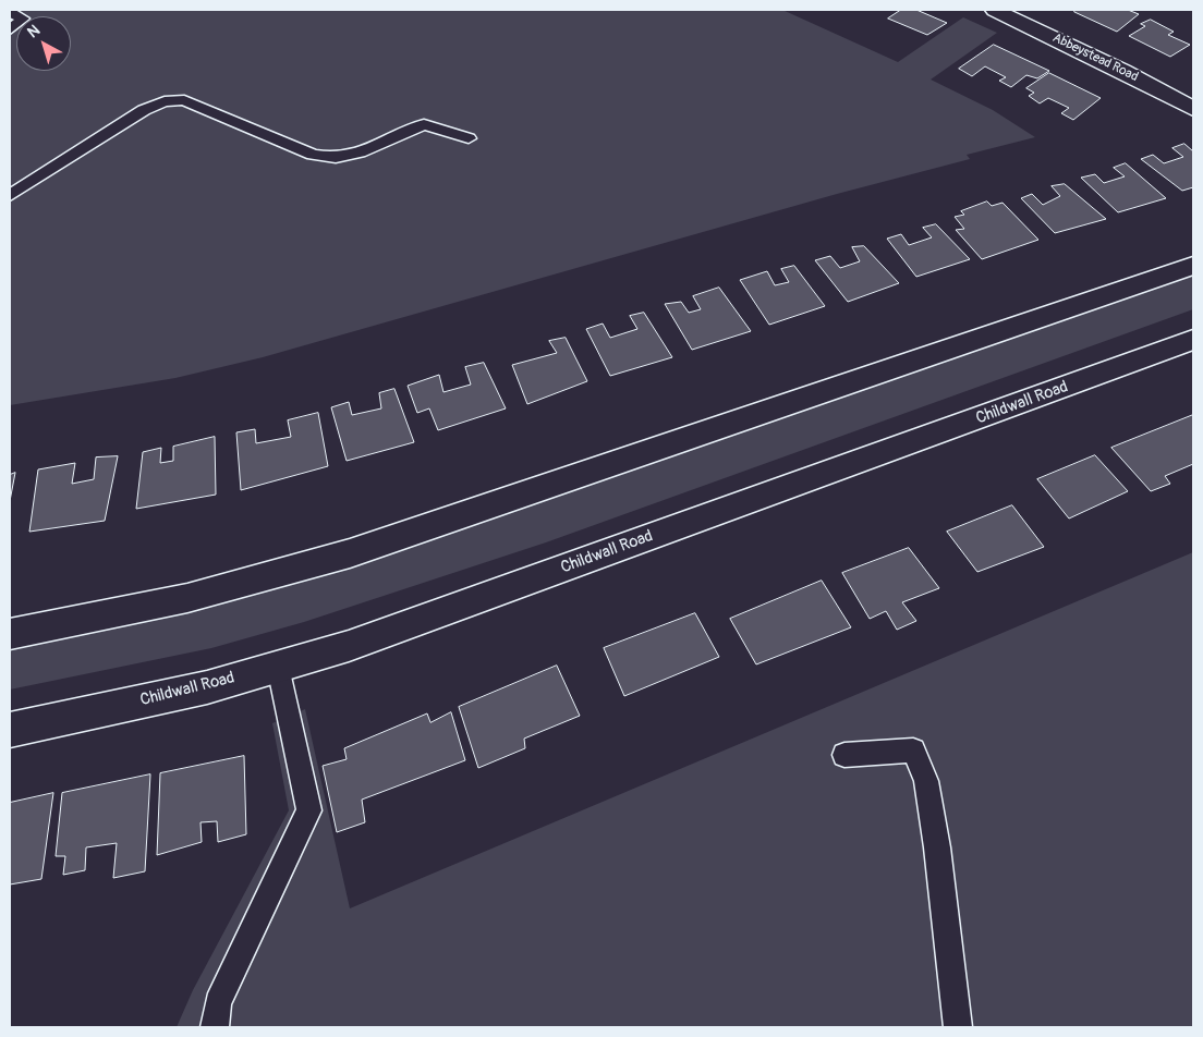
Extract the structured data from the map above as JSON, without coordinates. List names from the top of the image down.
{
  "streets": {
    "main road": ["Abbeystead Road", "Childwall Road"]
  },
  "north": "top left"
}
